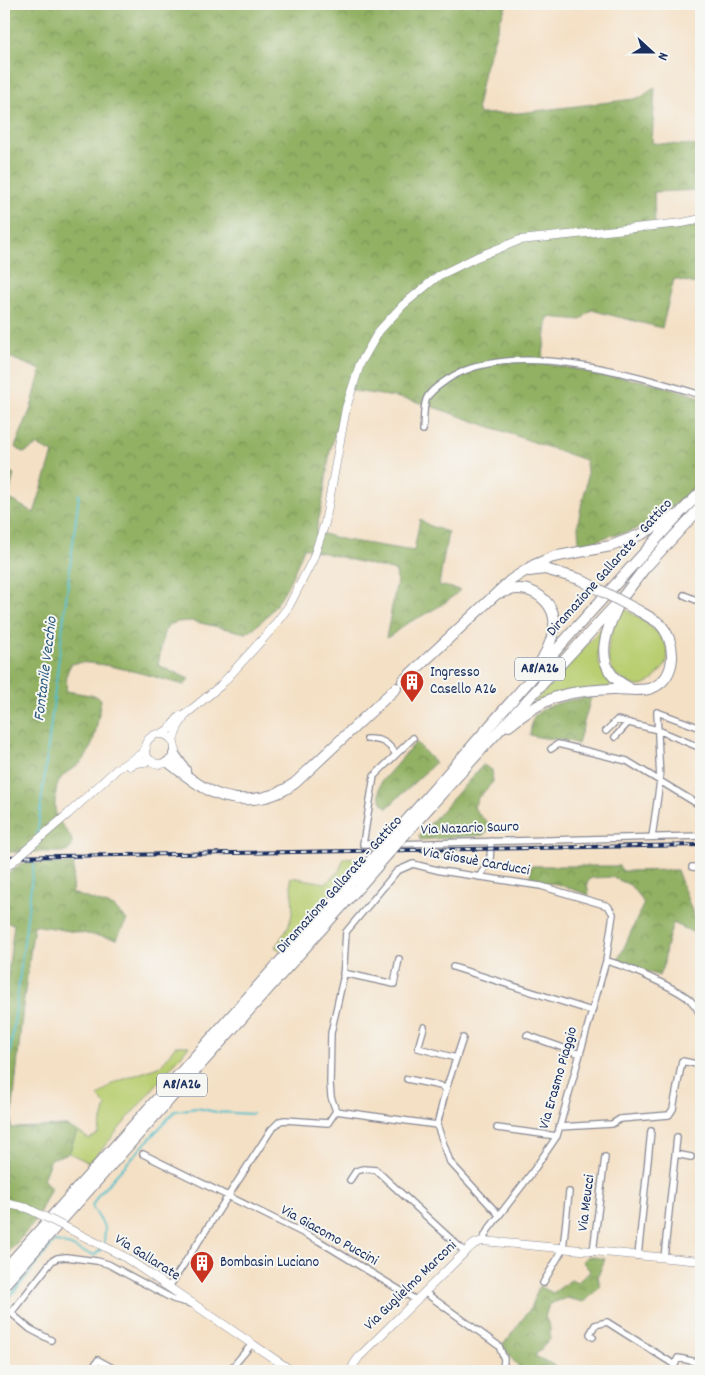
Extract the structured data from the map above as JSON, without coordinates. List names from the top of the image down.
{
  "streets": {
    "highway": ["Diramazione Gallarate - Gattico", "A8/A26"],
    "street": [
      "Via Nazario Sauro",
      "Via Giosuè Carducci",
      "Via Erasmo Piaggio",
      "Via Meucci",
      "Via Giacomo Puccini",
      "Via Gallarate",
      "Via Guglielmo Marconi"
    ]
  },
  "crossings": [
    ["Via Giosuè Carducci", "Via Erasmo Piaggio"],
    ["Via Erasmo Piaggio", "Via Guglielmo Marconi"],
    ["Via Giacomo Puccini", "Via Guglielmo Marconi"]
  ],
  "water": ["Fontanile Vecchio"],
  "places": {
    "building": ["Ingresso Casello A26", "Bombasin Luciano"]
  },
  "north": "right"
}
